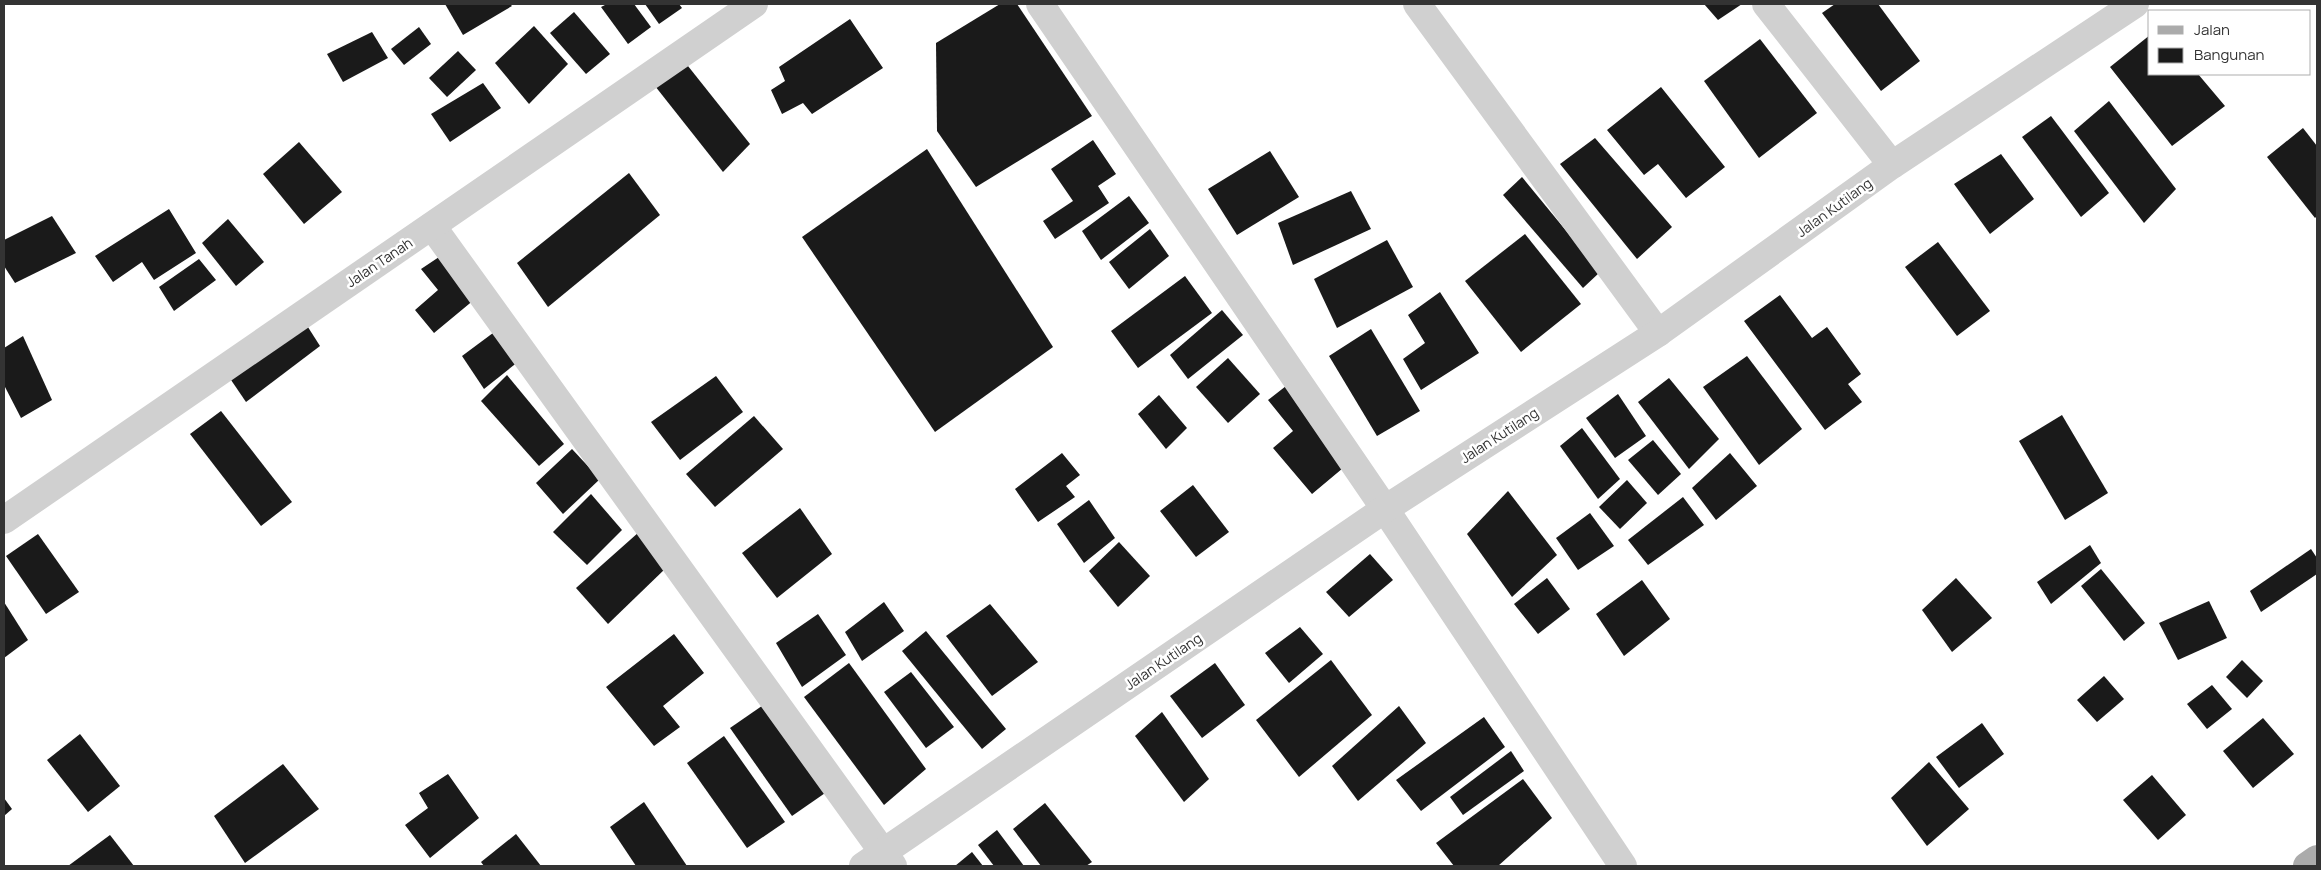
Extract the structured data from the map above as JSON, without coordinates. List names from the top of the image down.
{
  "streets": {
    "street": ["Jalan Kutilang", "Jalan Tanah"]
  },
  "legend": ["Jalan", "Bangunan"]
}
